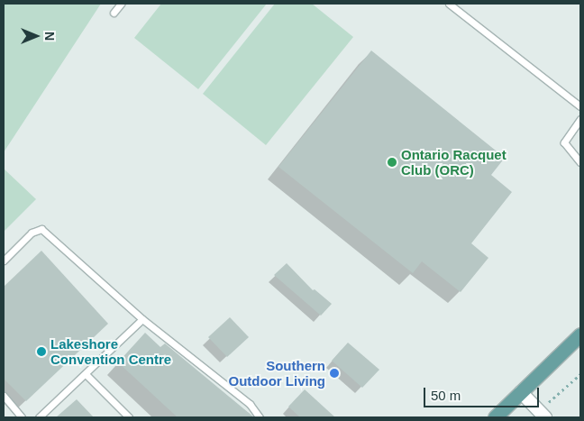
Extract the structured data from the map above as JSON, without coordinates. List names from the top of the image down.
{
  "places": ["Ontario Racquet Club (ORC)", "Lakeshore Convention Centre", "Southern Outdoor Living"],
  "scale_bar": "50 m",
  "north": "right"
}
